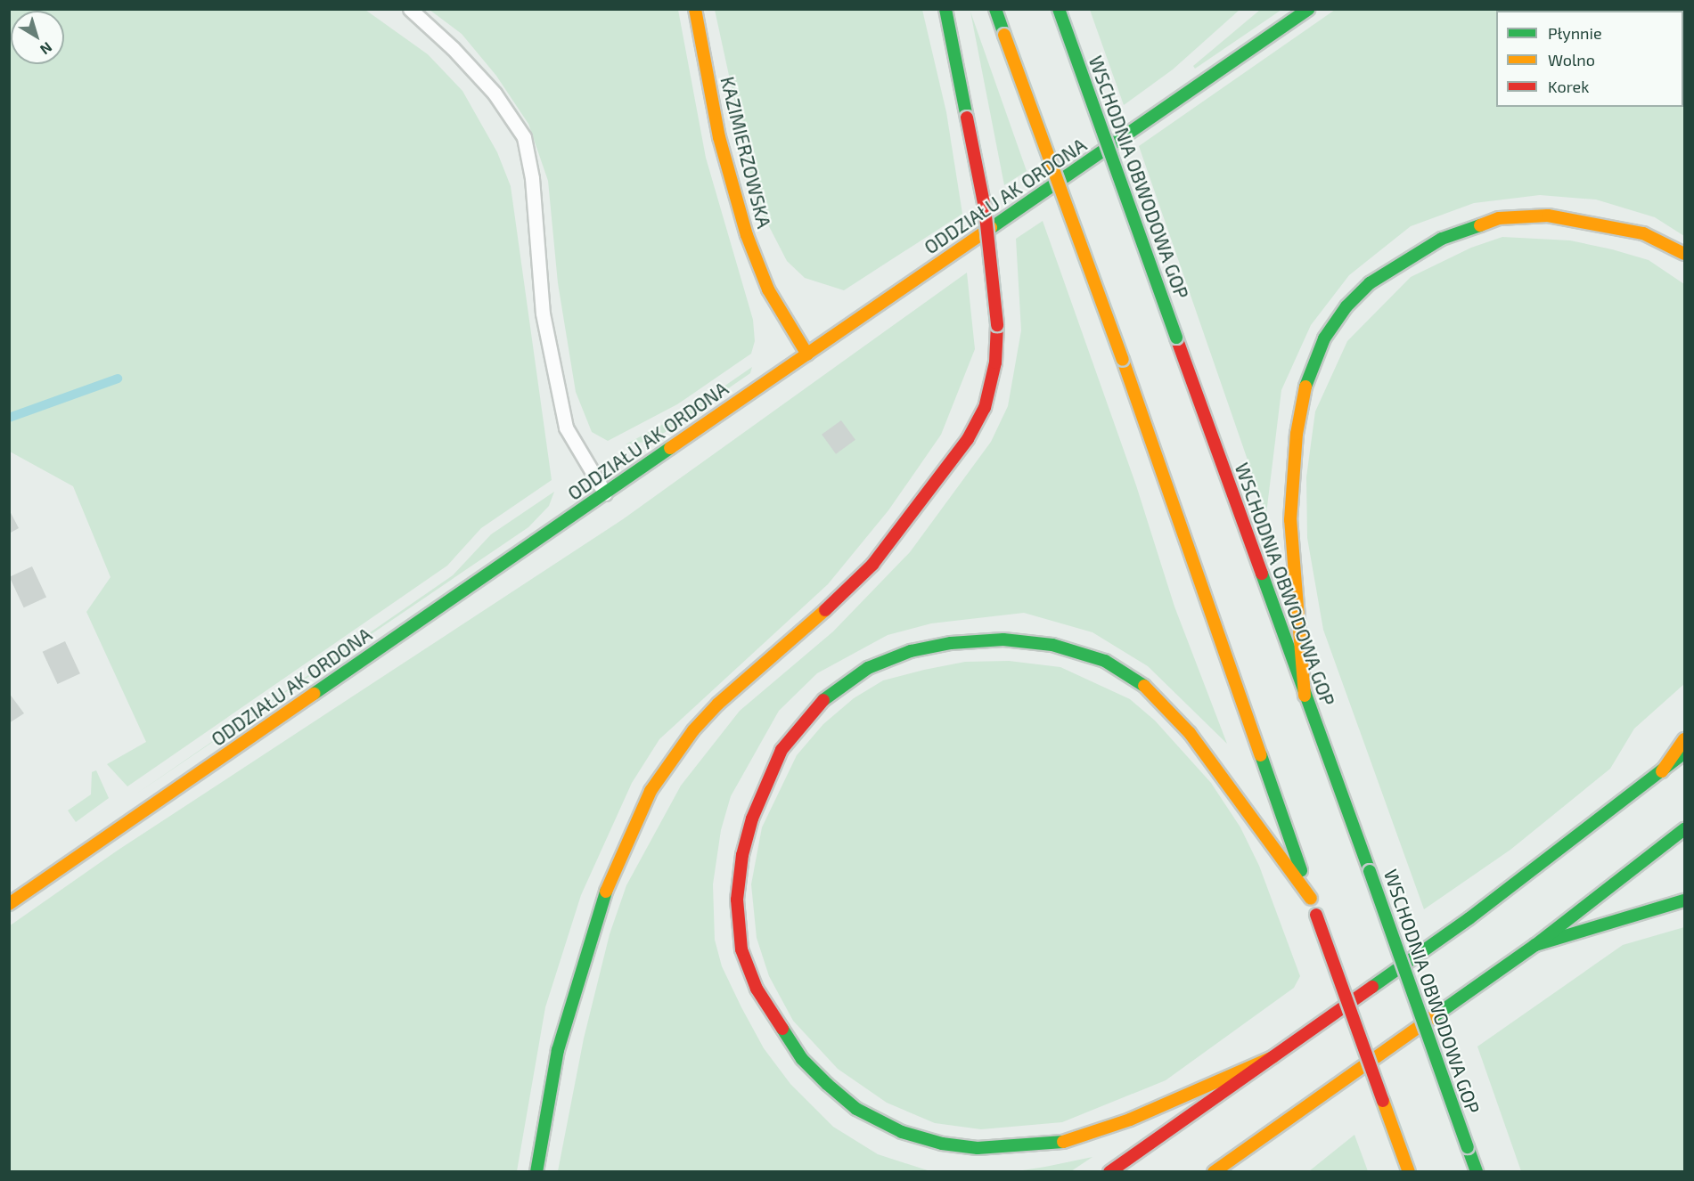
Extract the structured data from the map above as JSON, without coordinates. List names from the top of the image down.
{
  "streets": {
    "main road": ["KAZIMIERZOWSKA", "WSCHODNIA OBWODOWA GOP", "ODDZIAŁU AK ORDONA"]
  },
  "crossings": [
    ["KAZIMIERZOWSKA", "ODDZIAŁU AK ORDONA"]
  ],
  "legend": ["Płynnie", "Wolno", "Korek"],
  "north": "bottom right"
}
